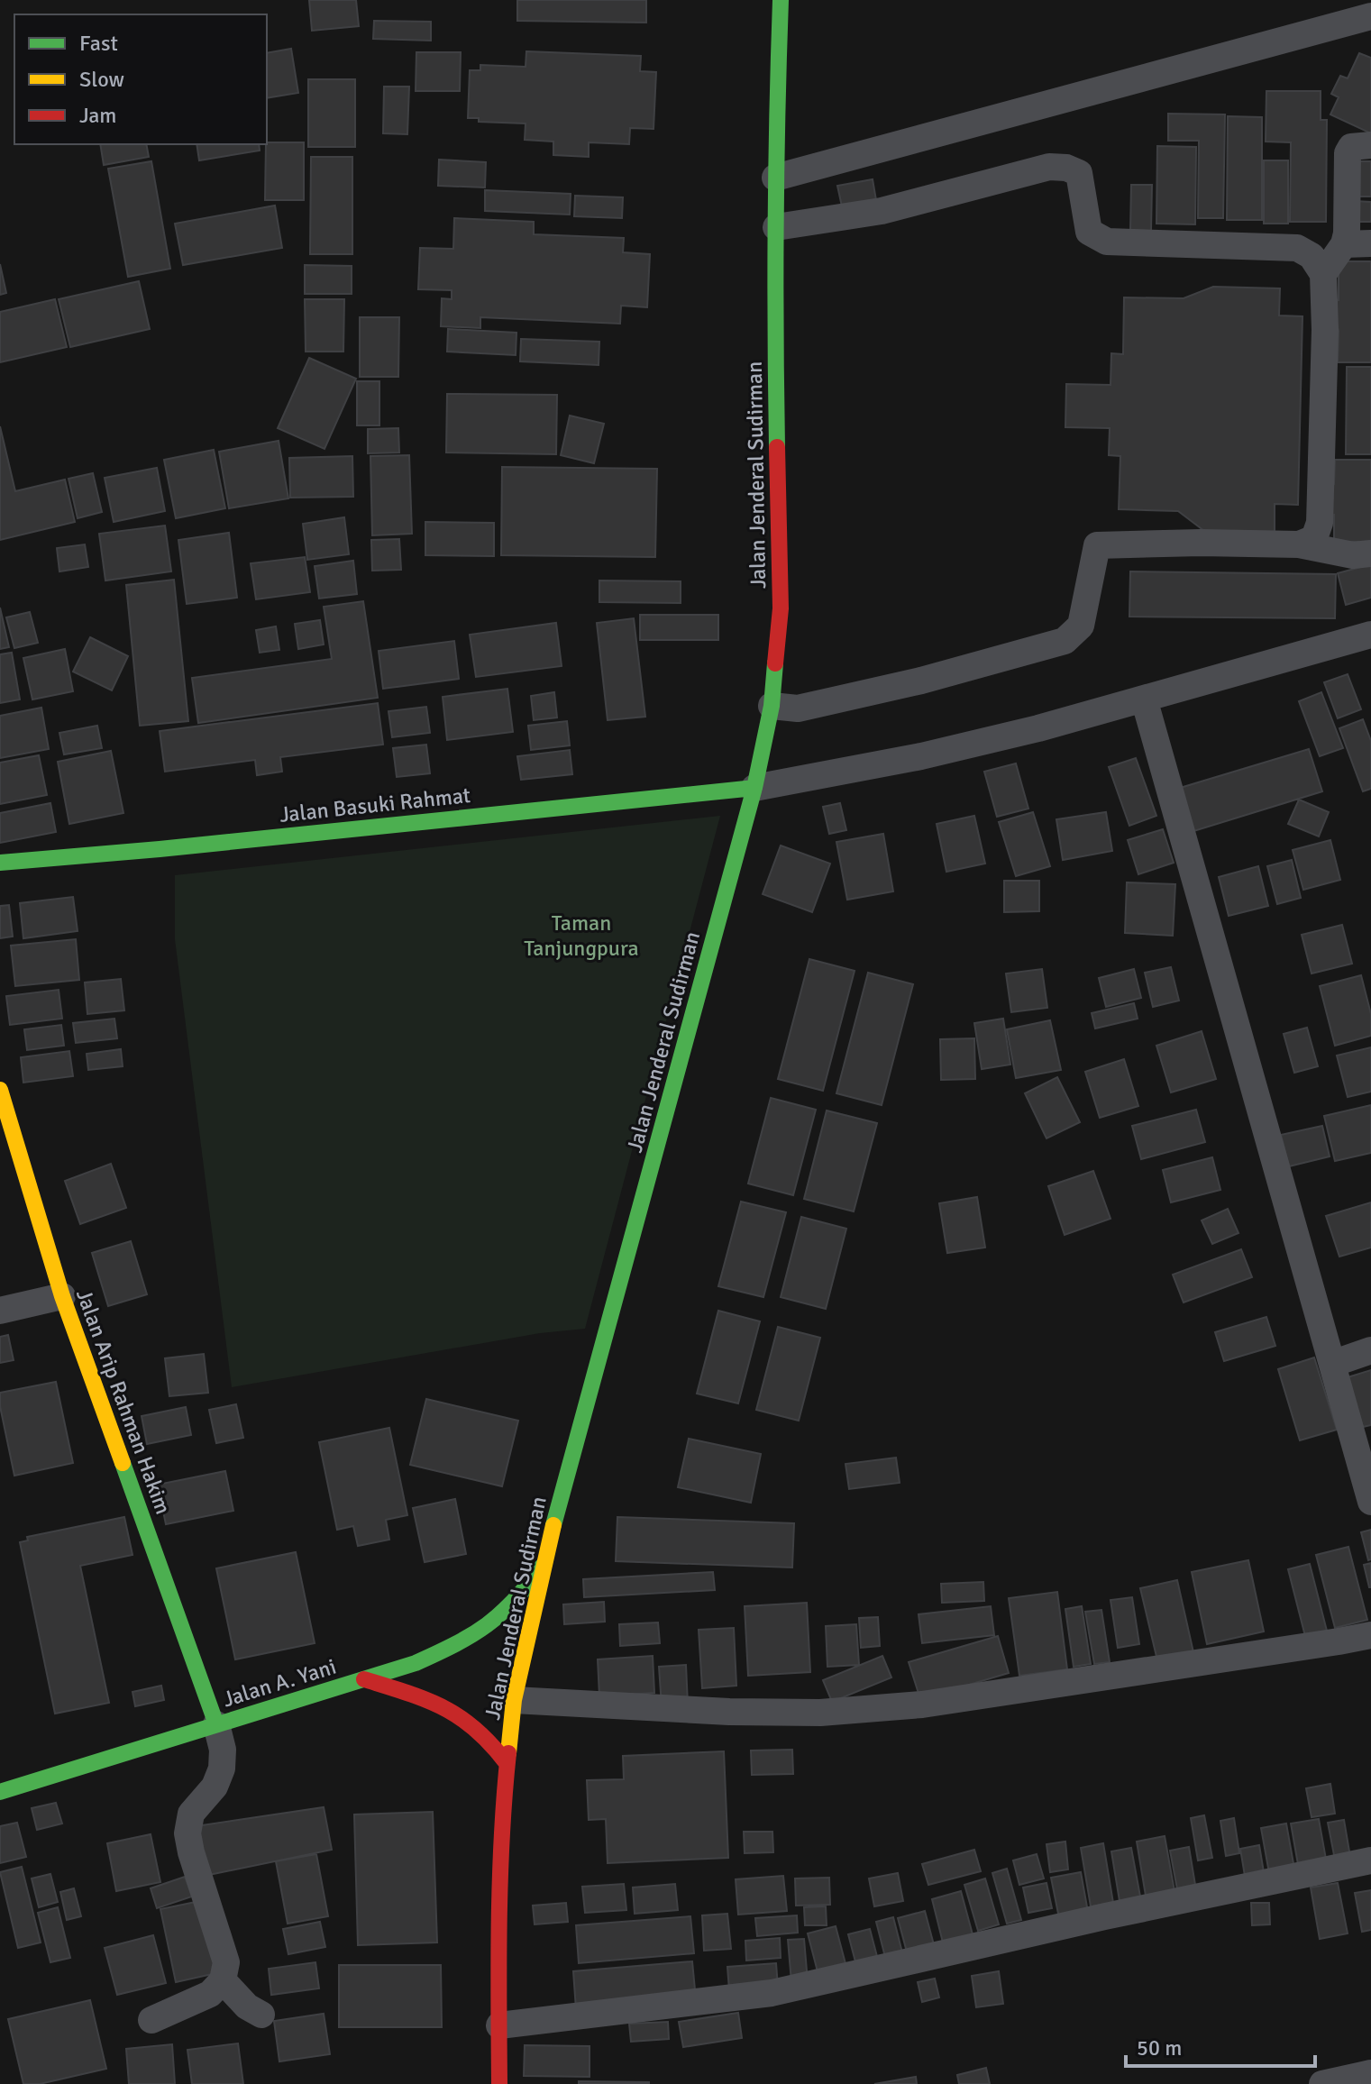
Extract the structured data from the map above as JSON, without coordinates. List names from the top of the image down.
{
  "streets": {
    "main road": [
      "Jalan Jenderal Sudirman",
      "Jalan Basuki Rahmat",
      "Jalan Arip Rahman Hakim",
      "Jalan A. Yani"
    ]
  },
  "crossings": [
    ["Jalan Jenderal Sudirman", "Jalan Basuki Rahmat"],
    ["Jalan Jenderal Sudirman", "Jalan A. Yani"],
    ["Jalan Arip Rahman Hakim", "Jalan A. Yani"]
  ],
  "parks": ["Taman Tanjungpura"],
  "legend": ["Fast", "Slow", "Jam"],
  "scale_bar": "50 m"
}
